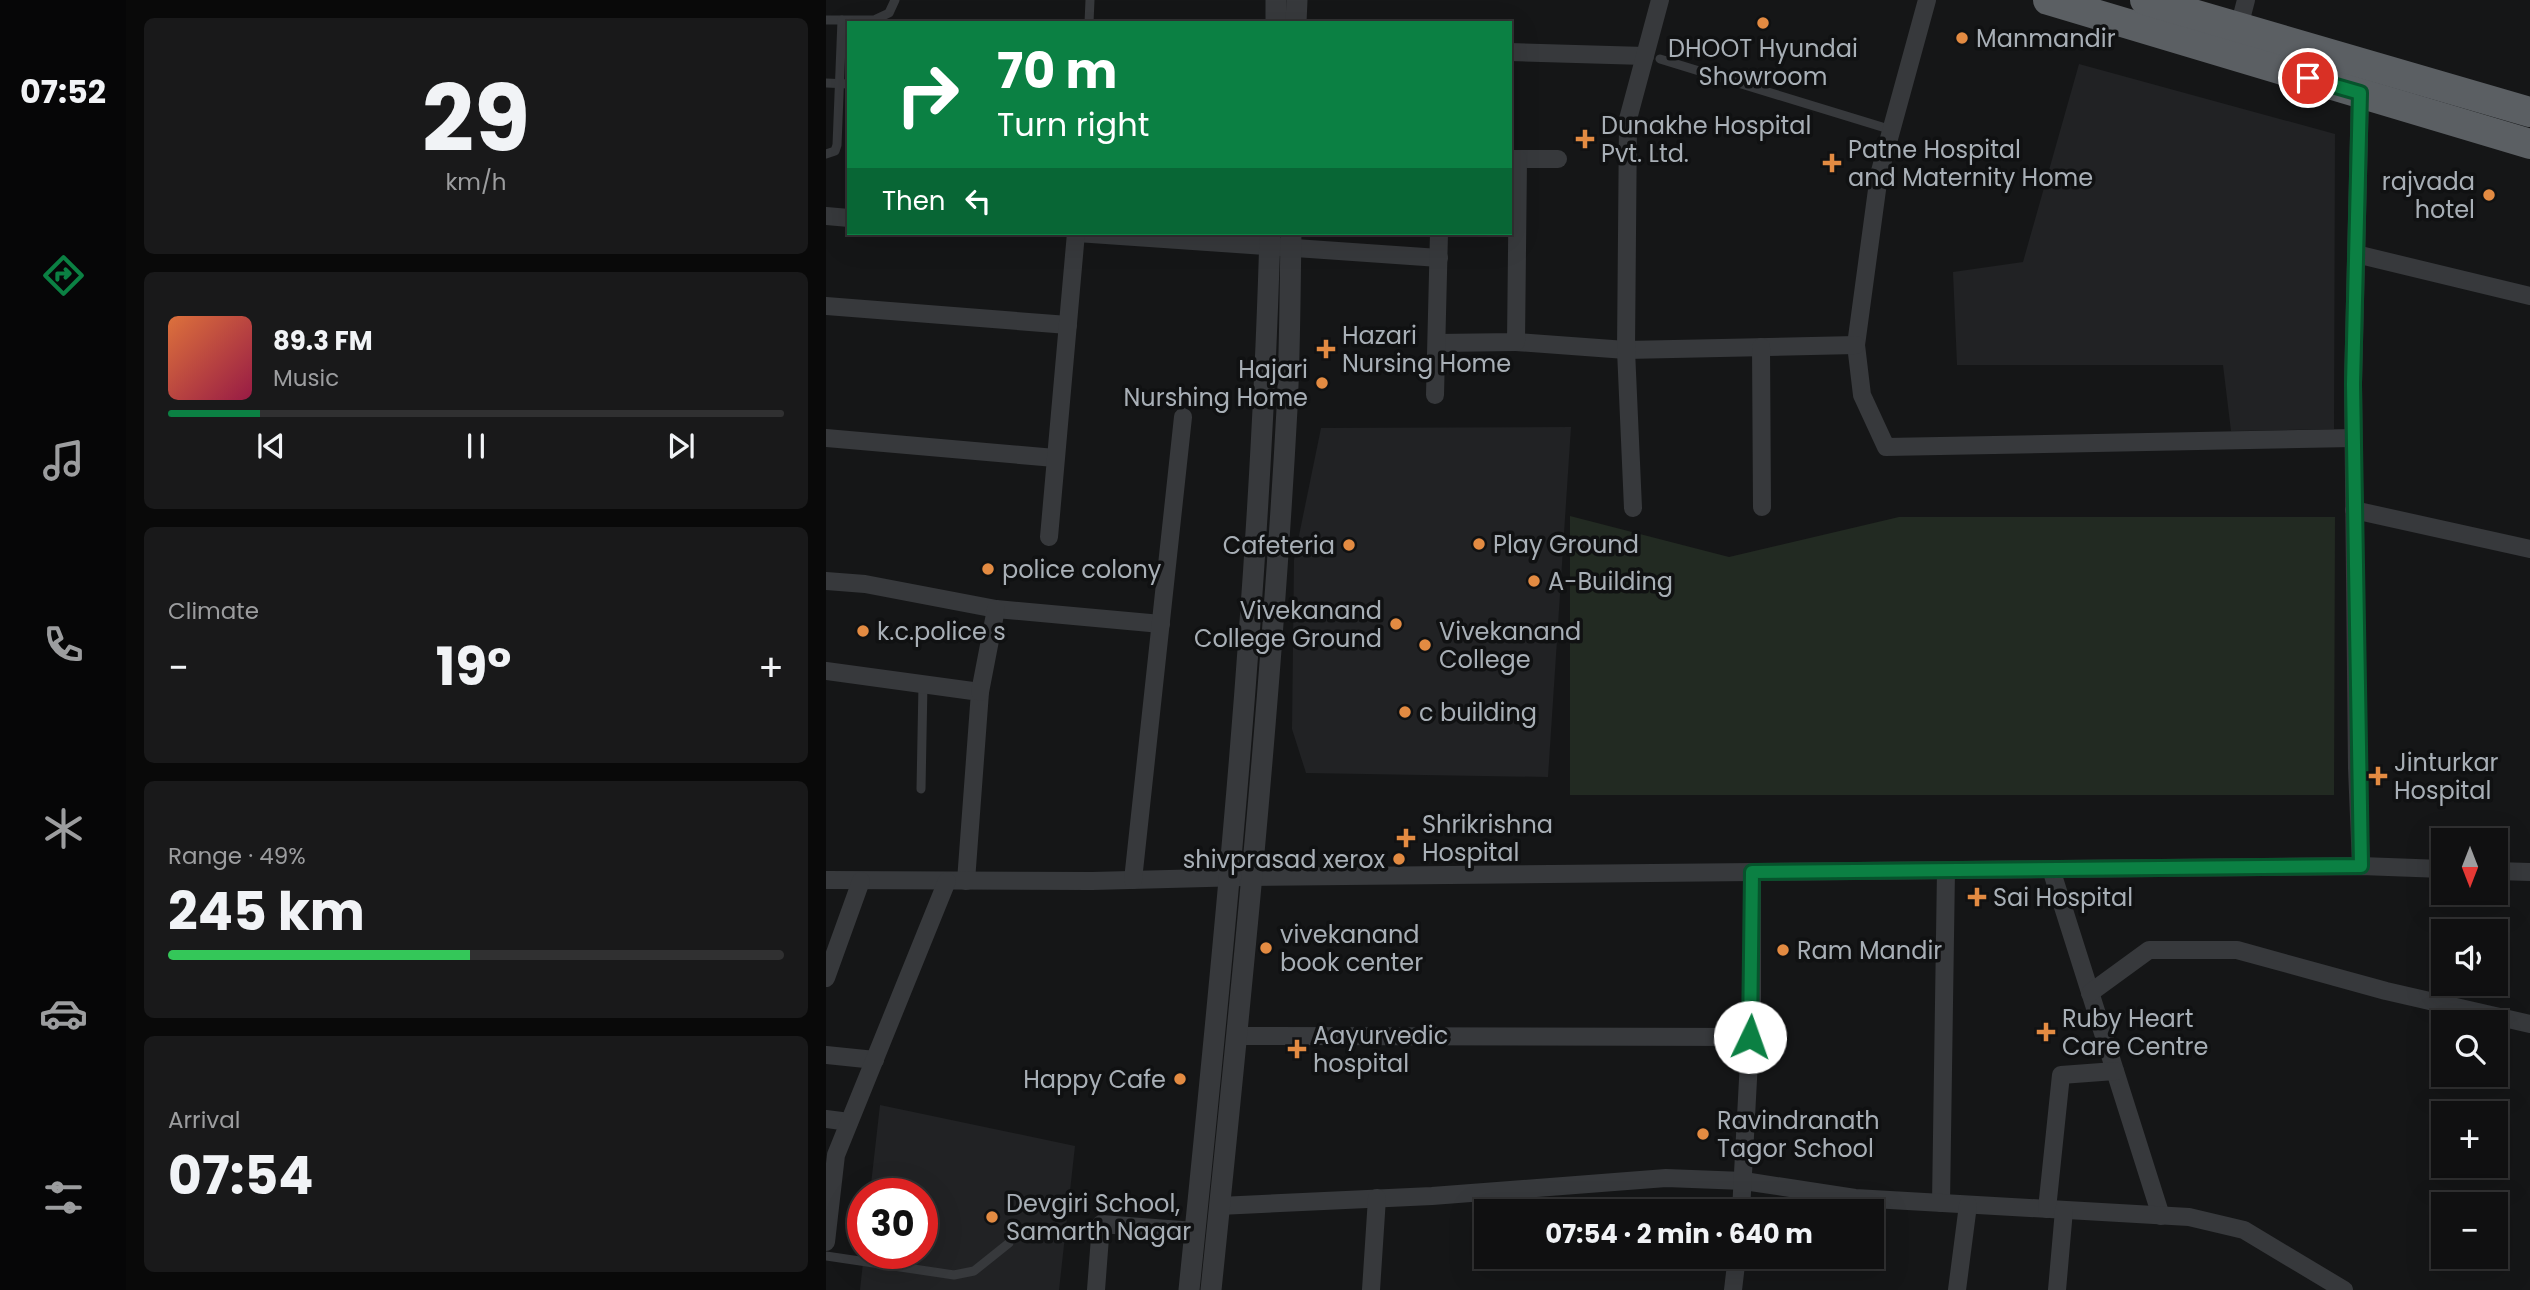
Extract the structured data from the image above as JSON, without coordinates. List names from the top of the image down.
{
  "places": {
    "other": [
      "DHOOT Hyundai Showroom",
      "Manmandir",
      "rajvada hotel",
      "Hajari Nurshing Home",
      "Play Ground",
      "Cafeteria",
      "police colony",
      "A-Building",
      "Vivekanand College Ground",
      "k.c.police s",
      "Vivekanand College",
      "c building",
      "shivprasad xerox",
      "vivekanand book center",
      "Ram Mandir",
      "Happy Cafe",
      "Ravindranath Tagor School",
      "Devgiri School, Samarth Nagar"
    ],
    "health": [
      "Dunakhe Hospital Pvt. Ltd.",
      "Patne Hospital and Maternity Home",
      "Hazari Nursing Home",
      "Jinturkar Hospital",
      "Shrikrishna Hospital",
      "Sai Hospital",
      "Ruby Heart Care Centre",
      "Aayurvedic hospital"
    ]
  },
  "north": "bottom",
  "page": {
    "tabs": "07:52",
    "tile": [
      ["29", "km/h"],
      "Climate",
      ["Range · 49%", "245 km"],
      ["Arrival", "07:54"]
    ],
    "turn": ["70 m", "Turn right"],
    "then": "Then",
    "song": ["89.3 FM", "Music"],
    "heat": ["−", "19°", "+"],
    "map_buttons": ["+", "−"],
    "limit": "30",
    "trip": "07:54 · 2 min · 640 m"
  }
}
